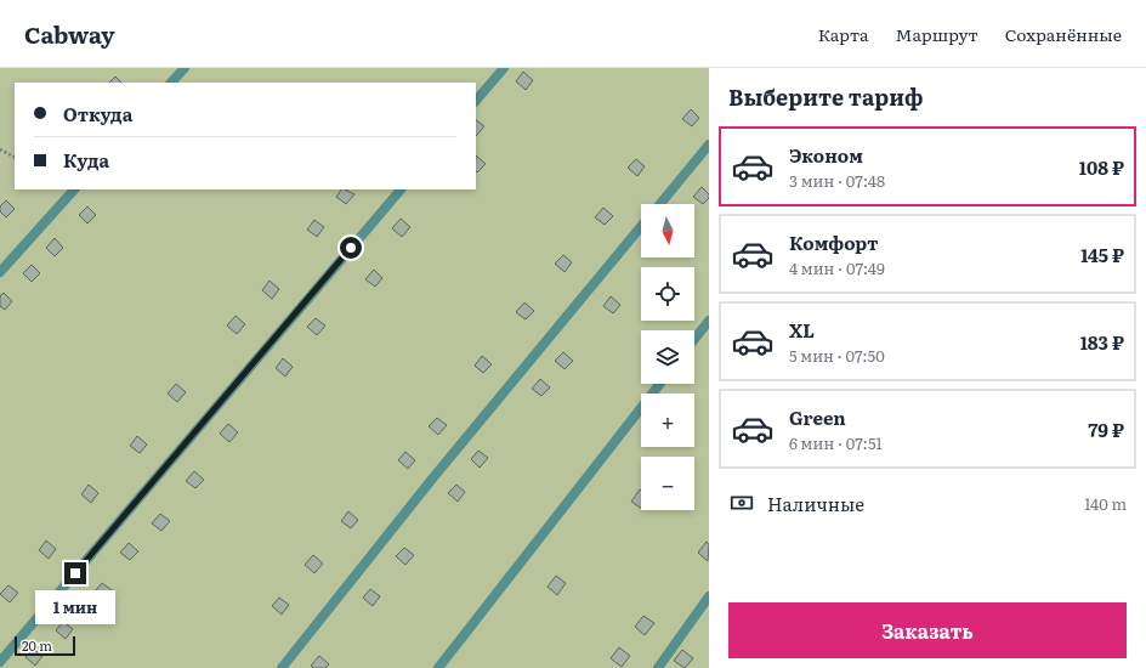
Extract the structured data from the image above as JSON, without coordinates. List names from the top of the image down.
{
  "scale_bar": "20 m",
  "north": "bottom",
  "page": {
    "header": "Cabway",
    "nav": ["Карта", "Маршрут", "Сохранённые"],
    "heading": "Выберите тариф",
    "banner": ["Откуда", "Куда"],
    "list": [
      {
        "name": "Эконом",
        "note": "3 мин · 07:48",
        "value": "108 ₽"
      },
      {
        "name": "Комфорт",
        "note": "4 мин · 07:49",
        "value": "145 ₽"
      },
      {
        "name": "XL",
        "note": "5 мин · 07:50",
        "value": "183 ₽"
      },
      {
        "name": "Green",
        "note": "6 мин · 07:51",
        "value": "79 ₽"
      }
    ],
    "map_buttons": ["+", "−"],
    "pay": ["Наличные", "140 m"],
    "bubble": "1 мин",
    "buttons": "Заказать",
    "scale": "20 m"
  }
}
